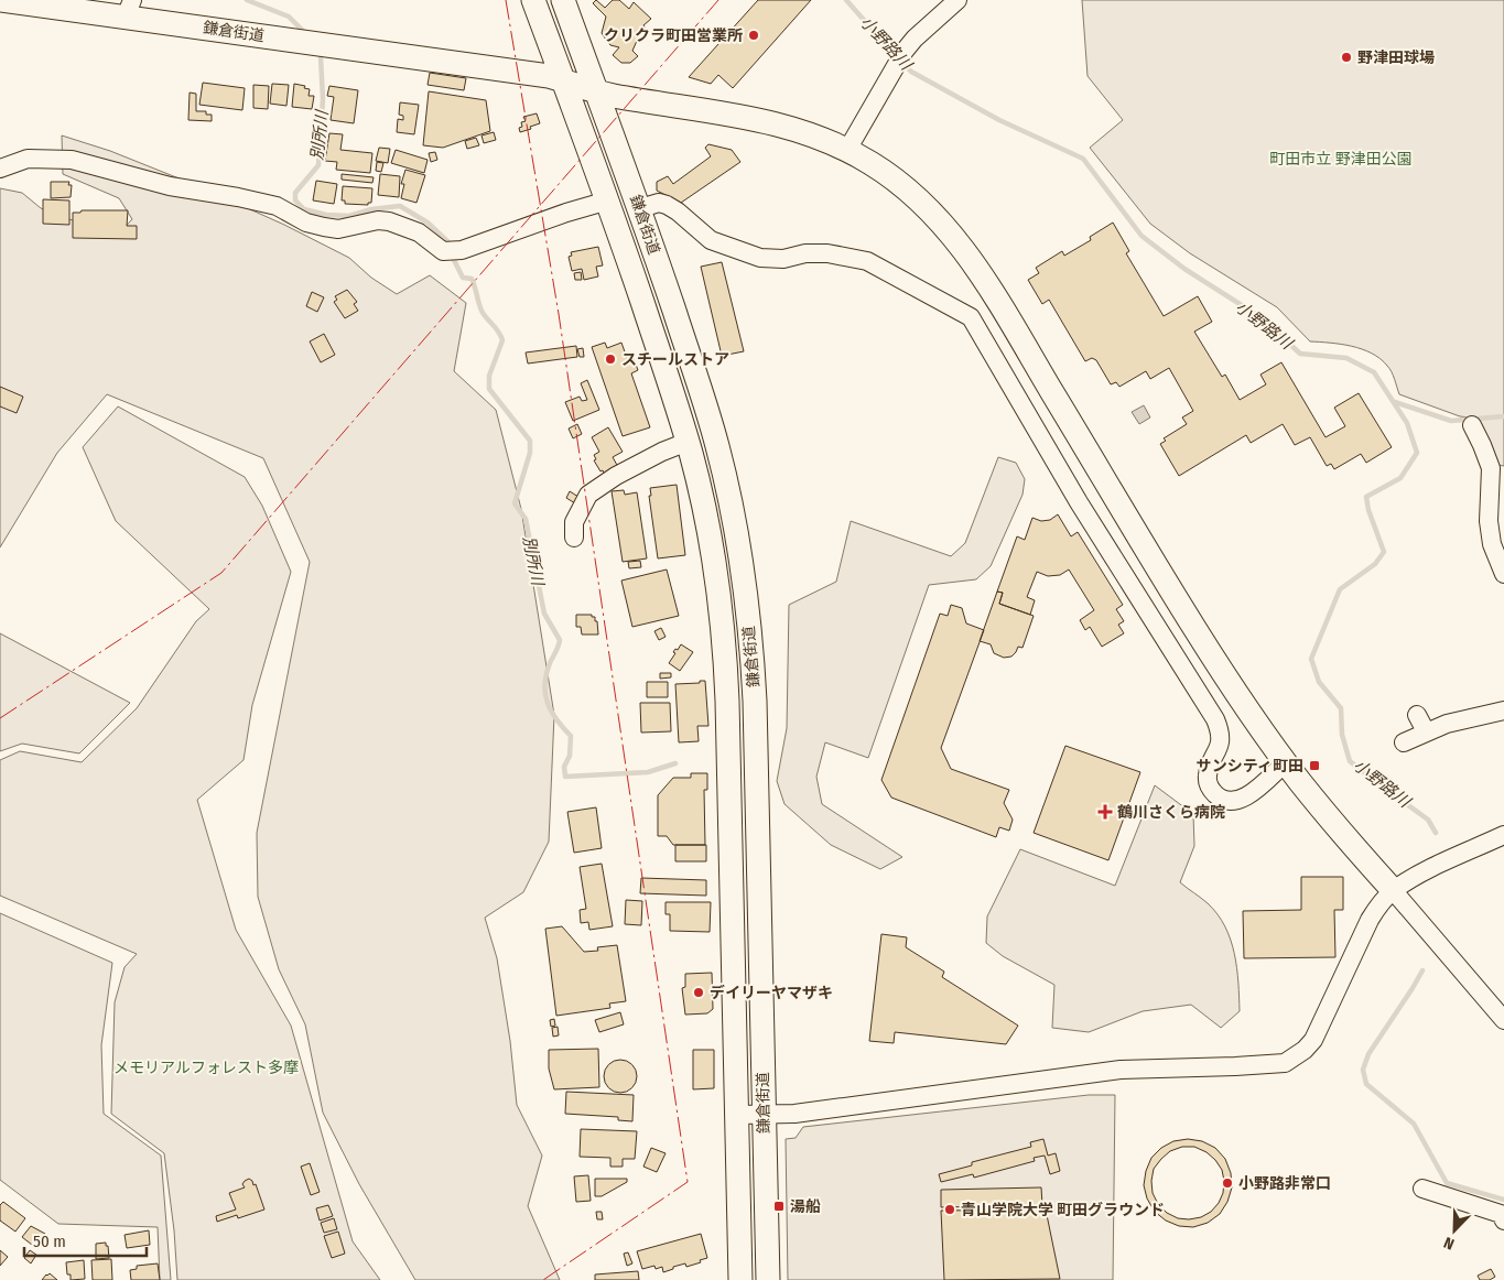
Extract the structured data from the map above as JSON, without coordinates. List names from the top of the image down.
{
  "streets": {
    "main road": ["鎌倉街道"]
  },
  "water": ["小野路川", "別所川"],
  "parks": ["町田市立 野津田公園", "メモリアルフォレスト多摩"],
  "places": {
    "other": [
      "クリクラ町田営業所",
      "野津田球場",
      "スチールストア",
      "デイリーヤマザキ",
      "小野路非常口",
      "青山学院大学 町田グラウンド"
    ],
    "transit": ["サンシティ町田", "湯船"],
    "health": ["鶴川さくら病院"]
  },
  "scale_bar": "50 m",
  "north": "bottom left"
}
